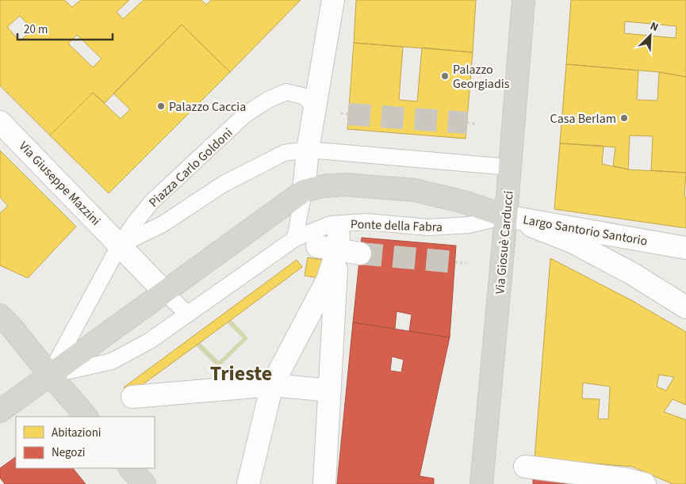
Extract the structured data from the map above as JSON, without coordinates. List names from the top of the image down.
{
  "streets": {
    "main road": ["Via Giosuè Carducci"],
    "street": ["Via Giuseppe Mazzini", "Largo Santorio Santorio"],
    "lane": ["Piazza Carlo Goldoni", "Ponte della Fabra"]
  },
  "crossings": [
    ["Piazza Carlo Goldoni", "Via Giuseppe Mazzini"],
    ["Piazza Carlo Goldoni", "Via Giosuè Carducci"],
    ["Ponte della Fabra", "Largo Santorio Santorio"],
    ["Ponte della Fabra", "Via Giosuè Carducci"],
    ["Largo Santorio Santorio", "Via Giosuè Carducci"]
  ],
  "districts": ["Trieste"],
  "places": ["Palazzo Georgiadis", "Palazzo Caccia", "Casa Berlam"],
  "legend": ["Abitazioni", "Negozi"],
  "scale_bar": "20 m",
  "north": "top right"
}
